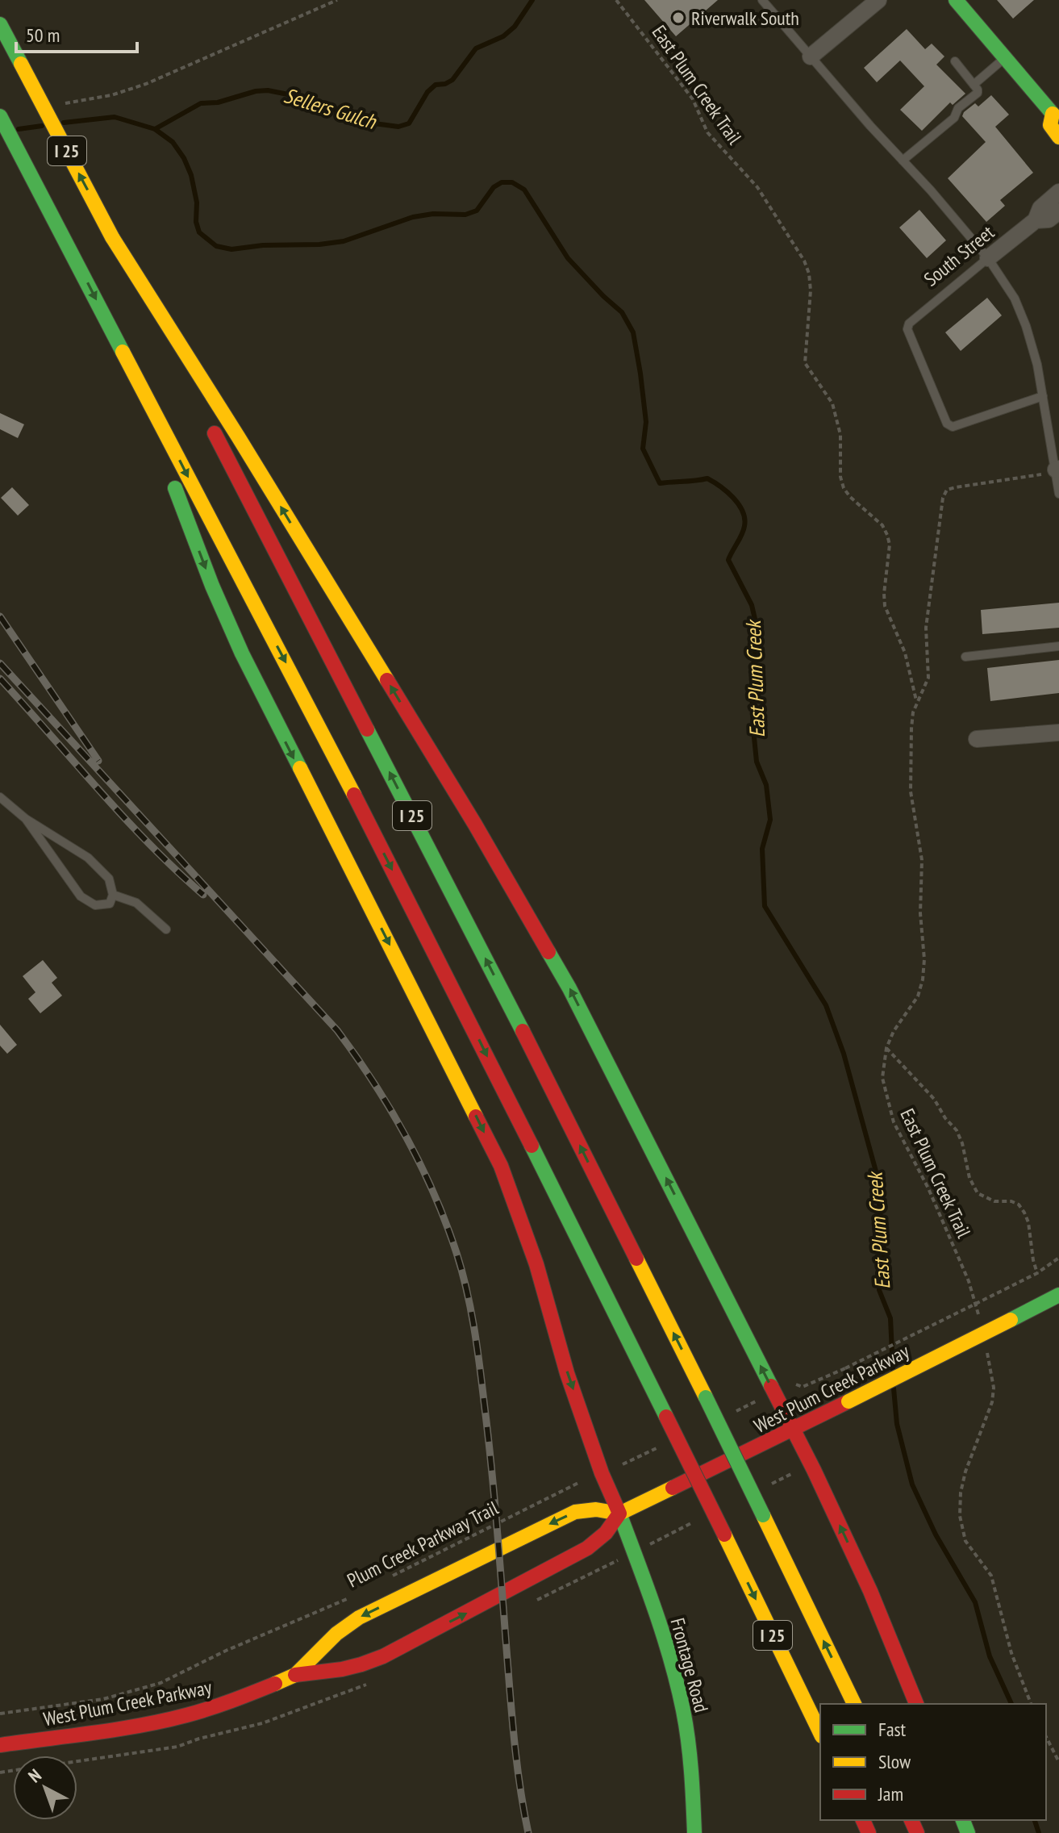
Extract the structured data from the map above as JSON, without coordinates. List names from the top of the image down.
{
  "streets": {
    "main road": ["I 25", "West Plum Creek Parkway", "Frontage Road"],
    "street": ["South Street"],
    "path": ["East Plum Creek Trail", "Plum Creek Parkway Trail"]
  },
  "crossings": [
    ["I 25", "Frontage Road"],
    ["West Plum Creek Parkway", "Frontage Road"],
    ["Plum Creek Parkway Trail", "Frontage Road"]
  ],
  "water": ["Sellers Gulch", "East Plum Creek"],
  "places": ["Riverwalk South"],
  "legend": ["Fast", "Slow", "Jam"],
  "scale_bar": "50 m",
  "north": "top left"
}
